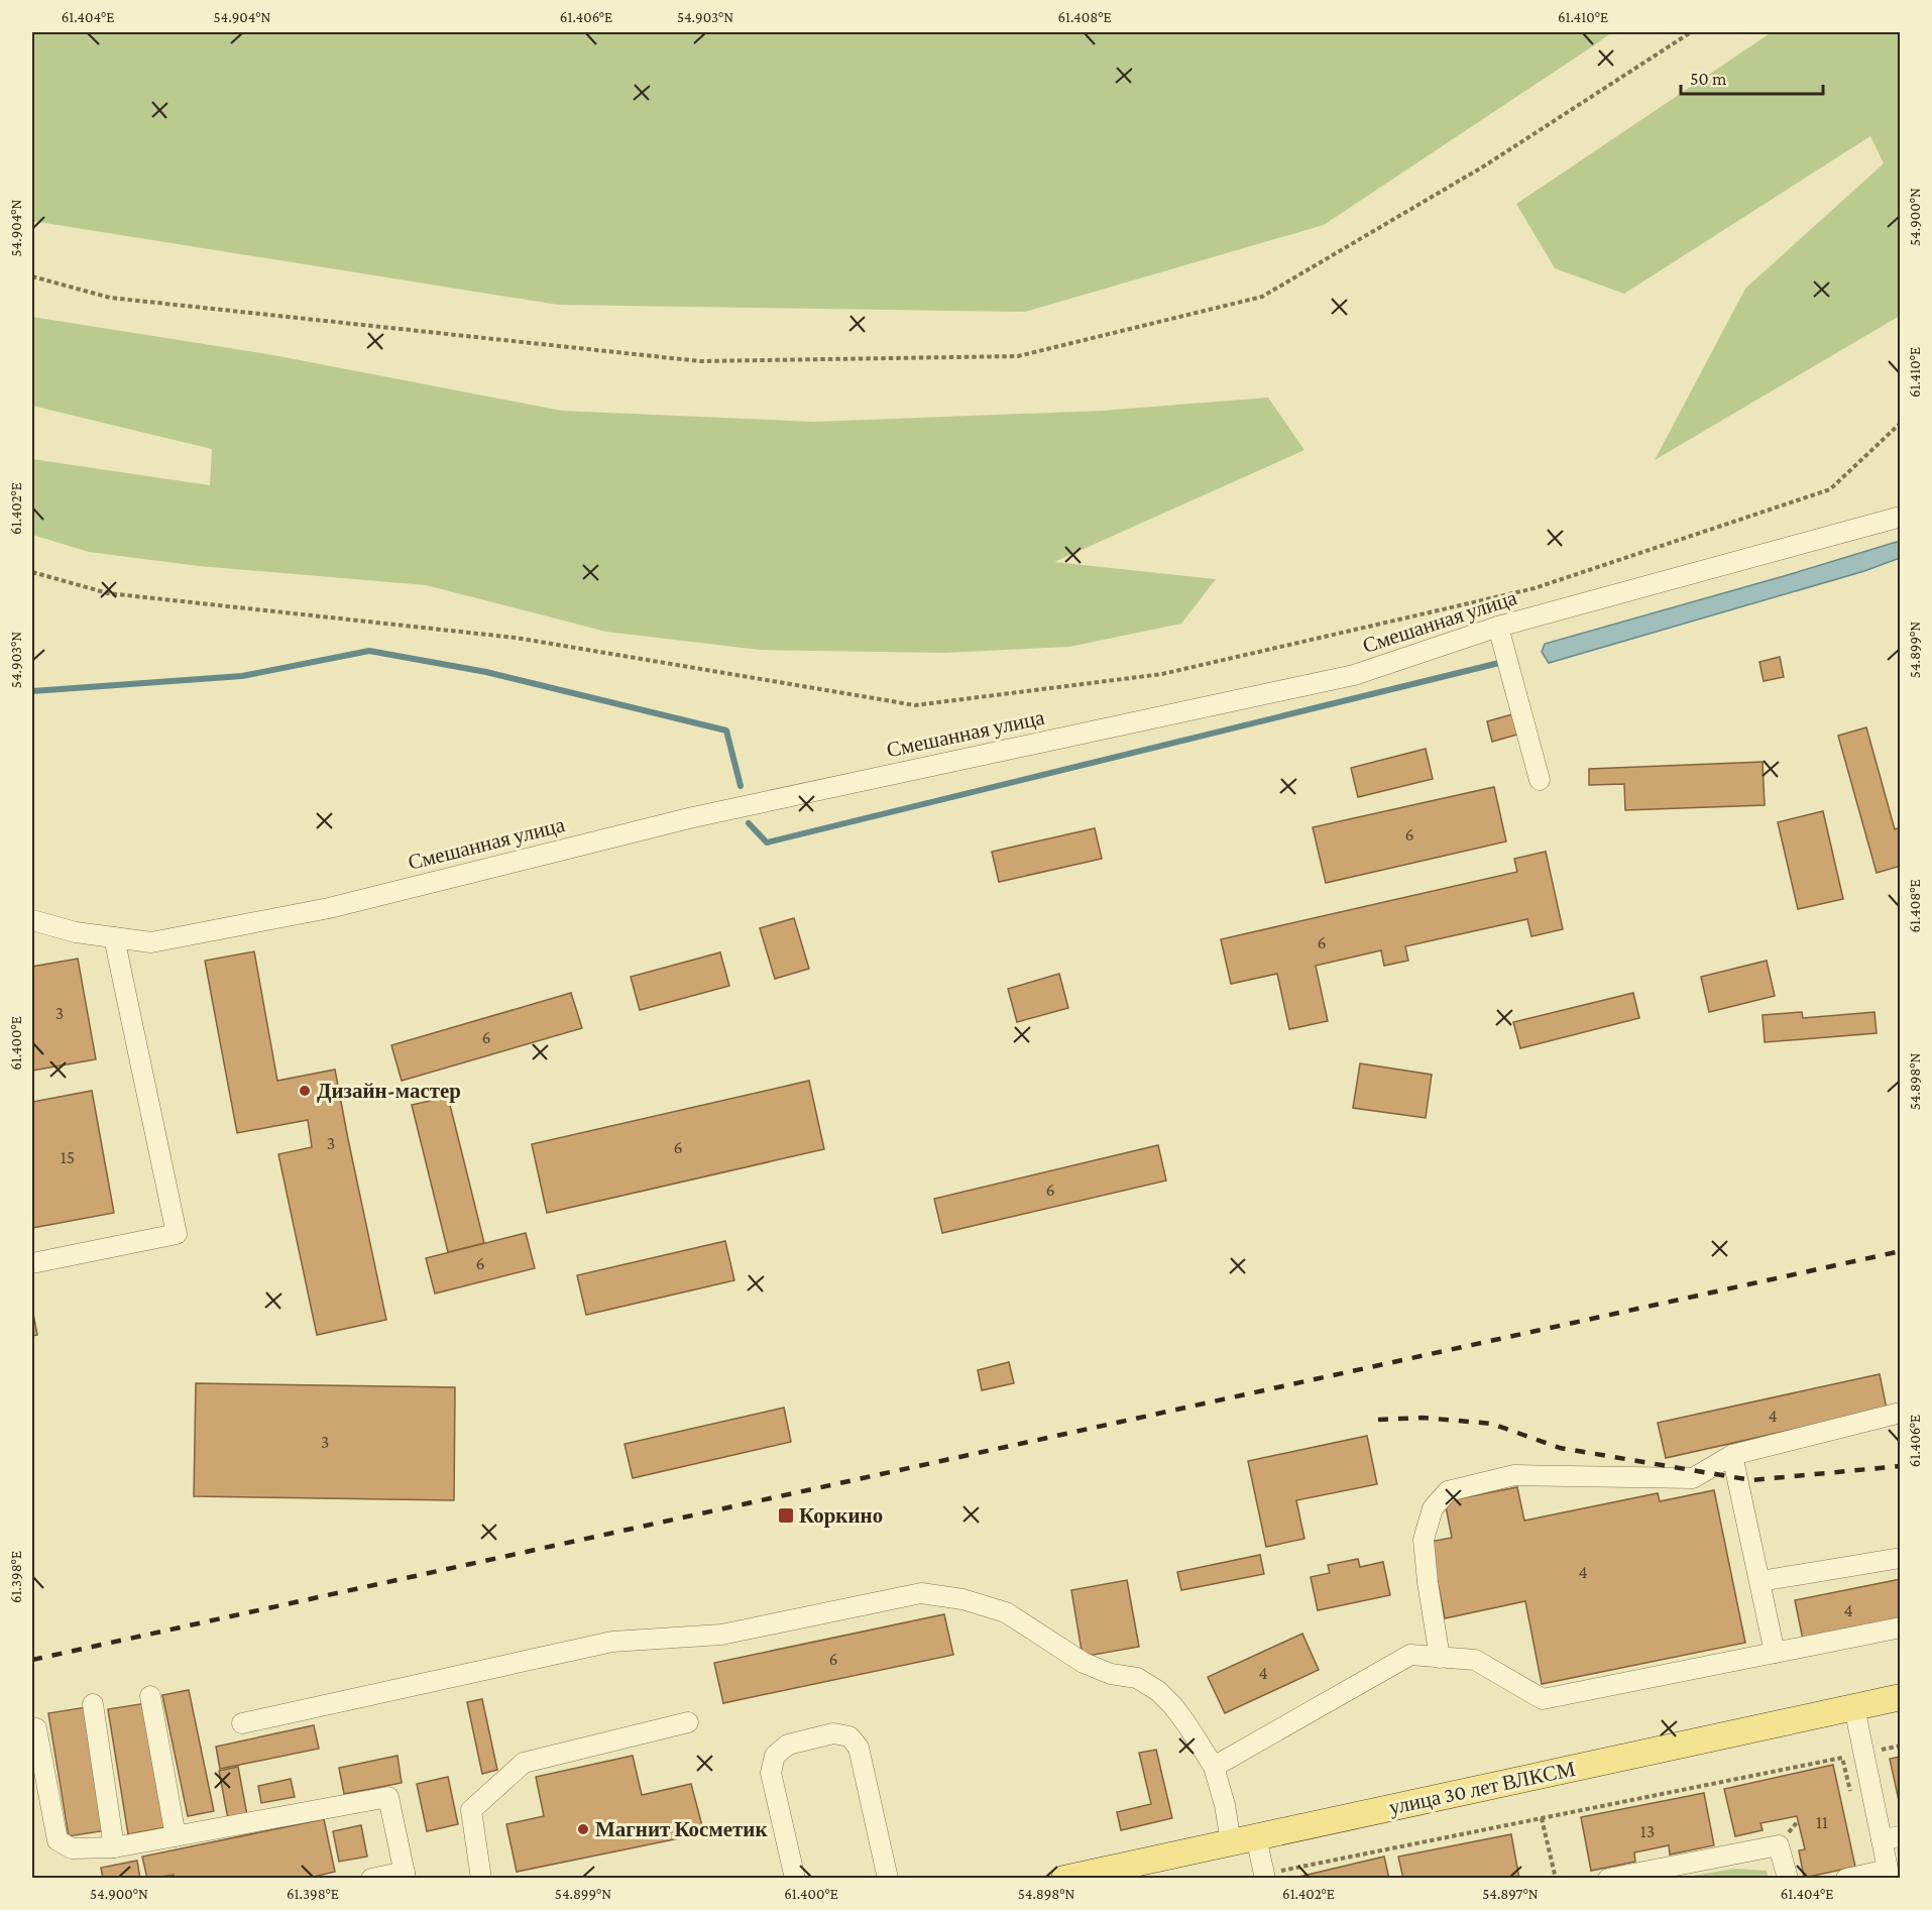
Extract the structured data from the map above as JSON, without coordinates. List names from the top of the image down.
{
  "streets": {
    "main road": ["улица 30 лет ВЛКСМ"],
    "street": ["Смешанная улица"]
  },
  "places": {
    "other": ["Дизайн-мастер", "Магнит Косметик"],
    "transit": ["Коркино"]
  },
  "house_numbers": [
    "6",
    "6",
    "3",
    "6",
    "3",
    "6",
    "15",
    "6",
    "6",
    "4",
    "3",
    "4",
    "4",
    "6",
    "4",
    "11",
    "13"
  ],
  "scale_bar": "50 m",
  "coordinates": [
    "61.404°E",
    "54.904°N",
    "61.406°E",
    "54.903°N",
    "61.408°E",
    "61.410°E",
    "54.900°N",
    "61.402°E",
    "54.899°N",
    "61.400°E",
    "54.898°N",
    "61.398°E",
    "54.897°N"
  ]
}
